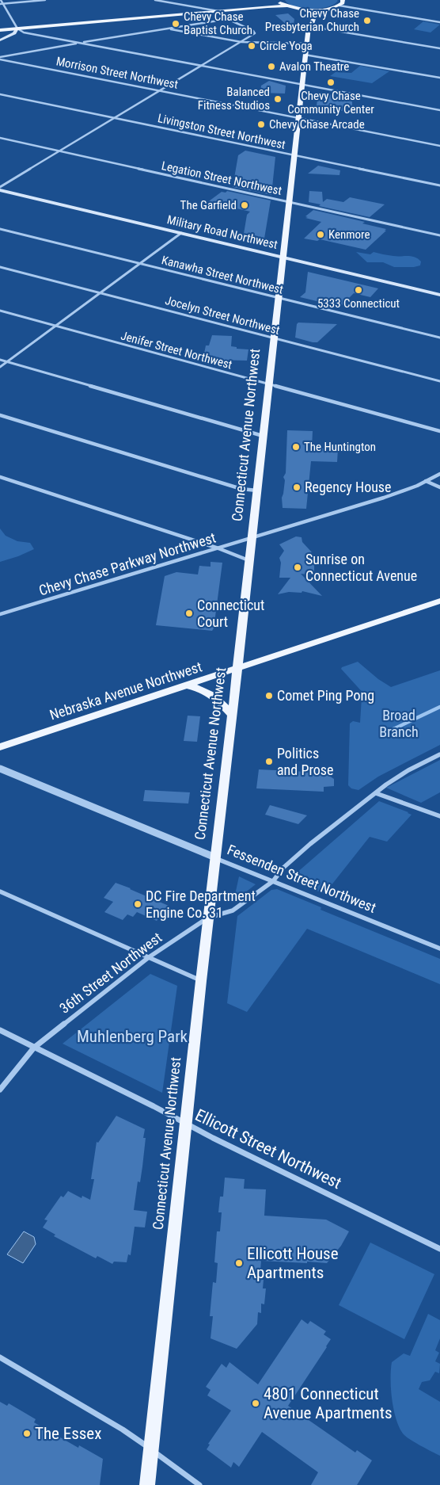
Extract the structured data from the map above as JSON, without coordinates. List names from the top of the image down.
{
  "streets": {
    "main road": ["Military Road Northwest", "Connecticut Avenue Northwest", "Nebraska Avenue Northwest"],
    "street": [
      "Morrison Street Northwest",
      "Livingston Street Northwest",
      "Legation Street Northwest",
      "Kanawha Street Northwest",
      "Jocelyn Street Northwest",
      "Jenifer Street Northwest",
      "Chevy Chase Parkway Northwest",
      "Fessenden Street Northwest",
      "36th Street Northwest",
      "Ellicott Street Northwest"
    ]
  },
  "crossings": [
    ["Morrison Street Northwest", "Connecticut Avenue Northwest"],
    ["Livingston Street Northwest", "Connecticut Avenue Northwest"],
    ["Legation Street Northwest", "Connecticut Avenue Northwest"],
    ["Military Road Northwest", "Connecticut Avenue Northwest"],
    ["Kanawha Street Northwest", "Connecticut Avenue Northwest"],
    ["Jocelyn Street Northwest", "Connecticut Avenue Northwest"],
    ["Jenifer Street Northwest", "Connecticut Avenue Northwest"],
    ["Connecticut Avenue Northwest", "Chevy Chase Parkway Northwest"],
    ["Connecticut Avenue Northwest", "Nebraska Avenue Northwest"],
    ["Connecticut Avenue Northwest", "Fessenden Street Northwest"],
    ["Connecticut Avenue Northwest", "36th Street Northwest"],
    ["Connecticut Avenue Northwest", "Ellicott Street Northwest"],
    ["Fessenden Street Northwest", "36th Street Northwest"],
    ["36th Street Northwest", "Ellicott Street Northwest"]
  ],
  "parks": ["Broad Branch", "Muhlenberg Park"],
  "places": [
    "Chevy Chase Presbyterian Church",
    "Chevy Chase Baptist Church",
    "Circle Yoga",
    "Avalon Theatre",
    "Chevy Chase Community Center",
    "Balanced Fitness Studios",
    "Chevy Chase Arcade",
    "The Garfield",
    "Kenmore",
    "5333 Connecticut",
    "The Huntington",
    "Regency House",
    "Sunrise on Connecticut Avenue",
    "Connecticut Court",
    "Comet Ping Pong",
    "Politics and Prose",
    "DC Fire Department Engine Co. 31",
    "Ellicott House Apartments",
    "4801 Connecticut Avenue Apartments",
    "The Essex"
  ]
}
